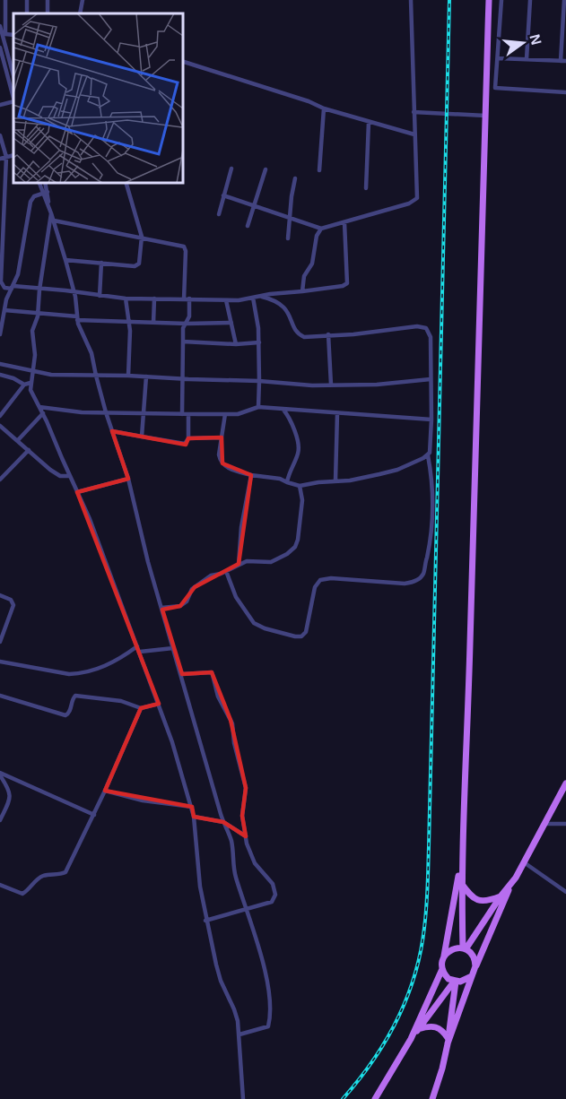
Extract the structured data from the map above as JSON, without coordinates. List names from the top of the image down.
{
  "north": "right"
}
